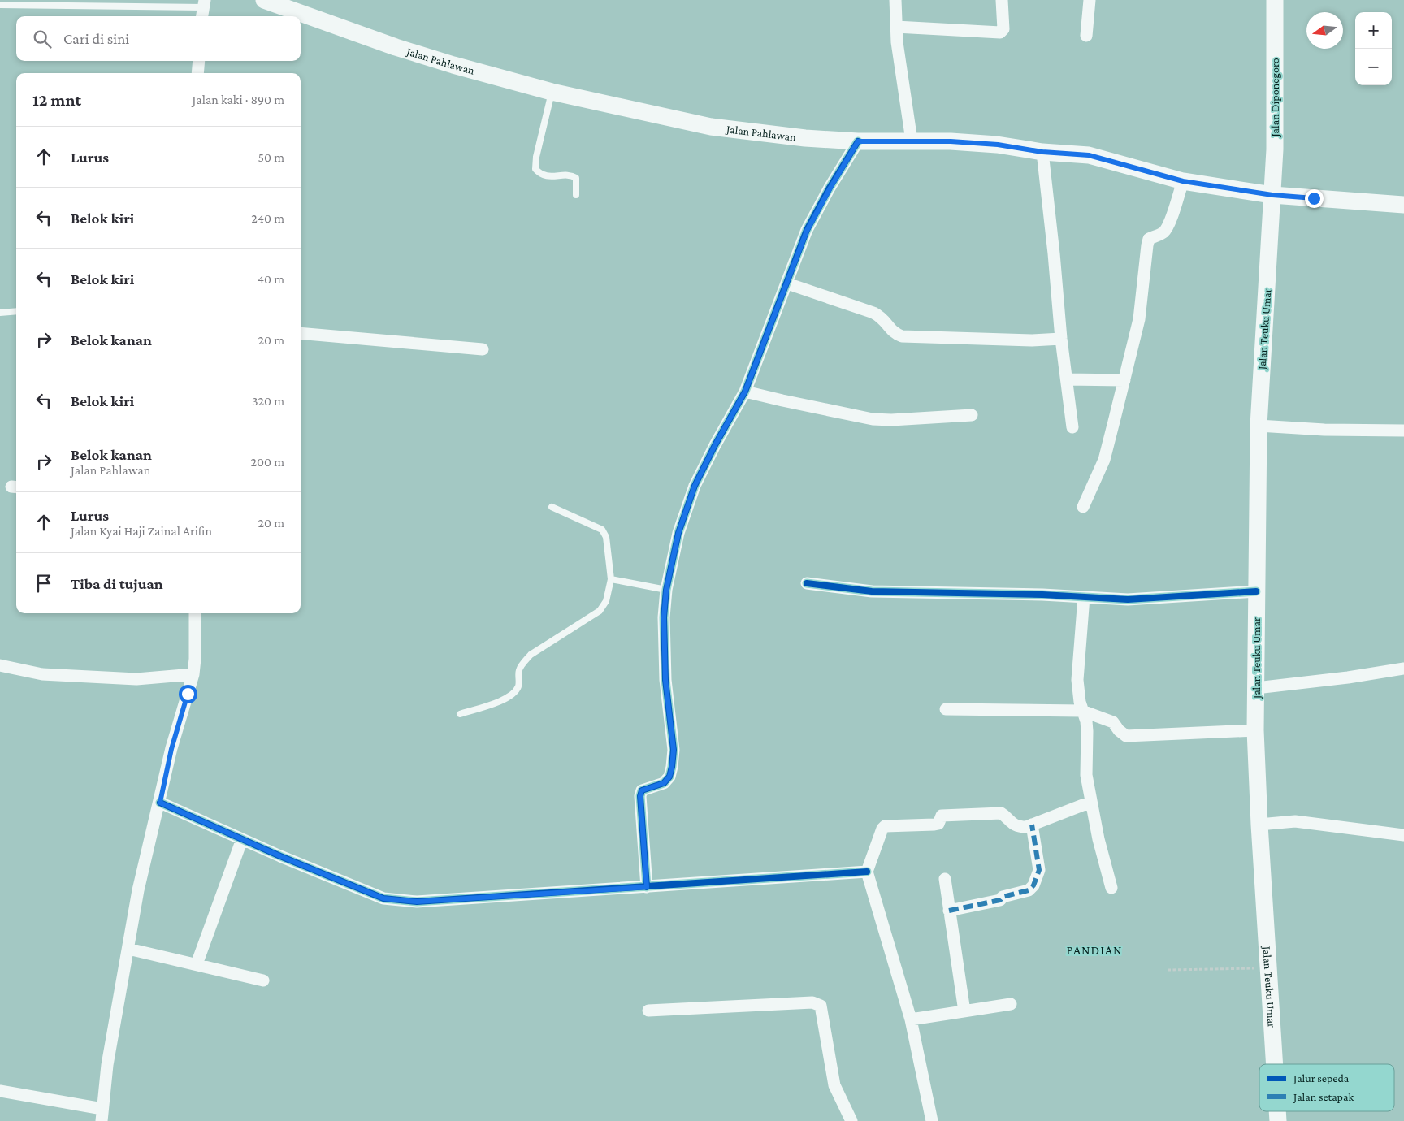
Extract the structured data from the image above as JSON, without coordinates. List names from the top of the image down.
{
  "streets": {
    "main road": ["Jalan Pahlawan", "Jalan Diponegoro", "Jalan Teuku Umar"]
  },
  "crossings": [
    ["Jalan Pahlawan", "Jalan Diponegoro"],
    ["Jalan Pahlawan", "Jalan Teuku Umar"],
    ["Jalan Diponegoro", "Jalan Teuku Umar"]
  ],
  "districts": ["PANDIAN"],
  "legend": ["Jalur sepeda", "Jalan setapak"],
  "north": "left",
  "page": {
    "map_buttons": ["+", "−"],
    "search": "Cari di sini",
    "heading": ["12 mnt", "Jalan kaki · 890 m"],
    "list": [
      ["Lurus", "50 m"],
      ["Belok kiri", "240 m"],
      ["Belok kiri", "40 m"],
      ["Belok kanan", "20 m"],
      ["Belok kiri", "320 m"],
      ["Belok kanan", "Jalan Pahlawan", "200 m"],
      ["Lurus", "Jalan Kyai Haji Zainal Arifin", "20 m"],
      "Tiba di tujuan"
    ]
  }
}
